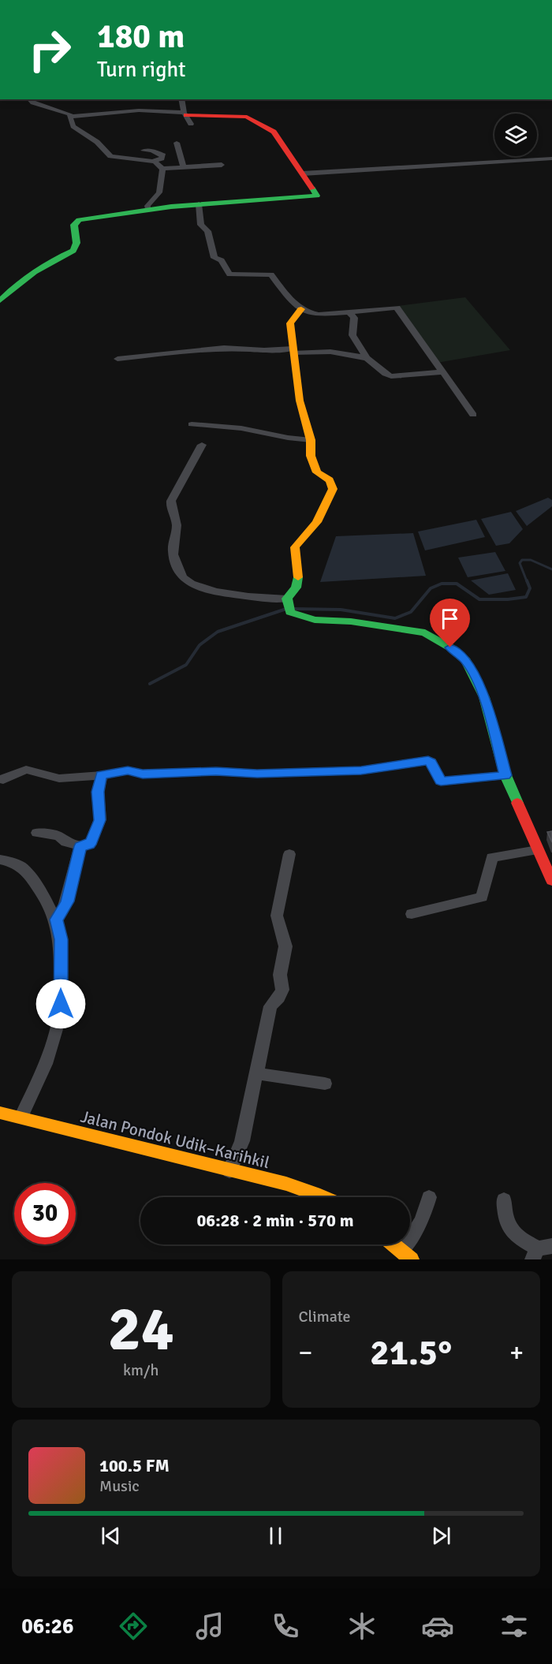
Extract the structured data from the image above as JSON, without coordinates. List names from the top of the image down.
{
  "streets": {
    "street": ["Jalan Pondok Udik–Karihkil"]
  },
  "page": {
    "turn": ["180 m", "Turn right"],
    "limit": "30",
    "trip": "06:28 · 2 min · 570 m",
    "tile": [
      ["24", "km/h"],
      "Climate"
    ],
    "heat": ["−", "21.5°", "+"],
    "song": ["100.5 FM", "Music"],
    "tabs": "06:26"
  }
}
